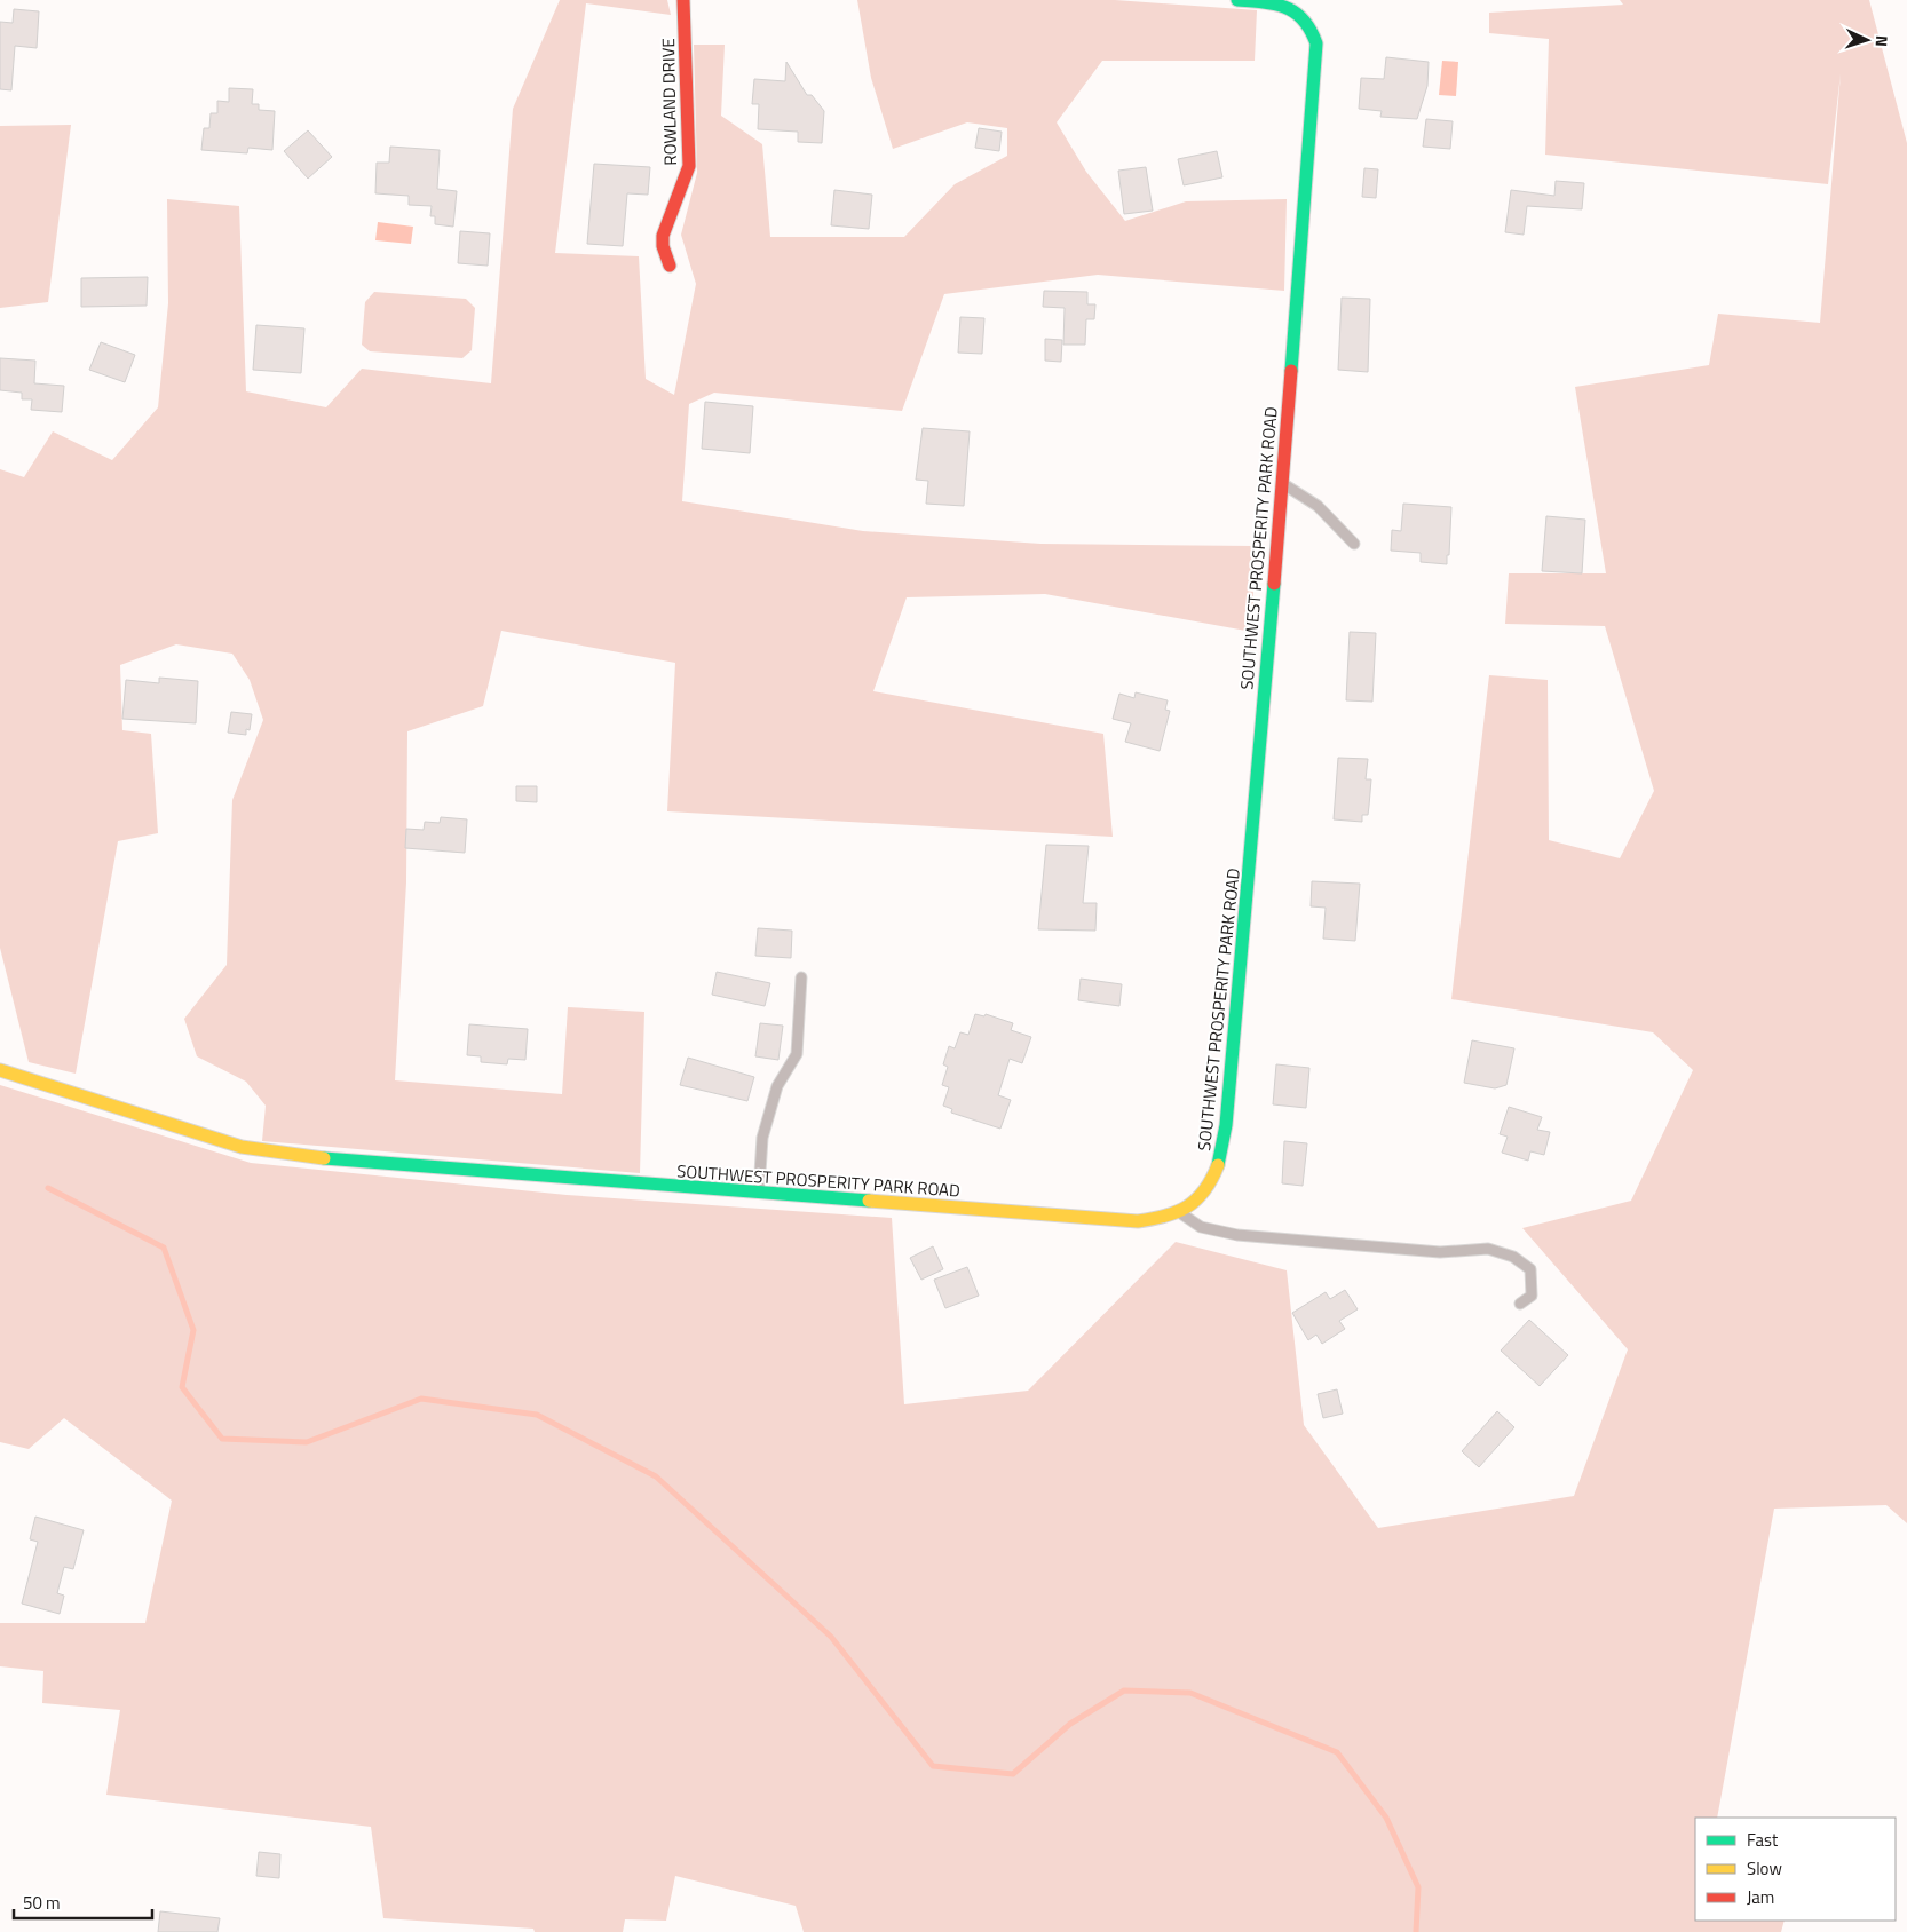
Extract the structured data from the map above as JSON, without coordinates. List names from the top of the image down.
{
  "streets": {
    "street": ["ROWLAND DRIVE", "SOUTHWEST PROSPERITY PARK ROAD"]
  },
  "legend": ["Fast", "Slow", "Jam"],
  "scale_bar": "50 m",
  "north": "right"
}
